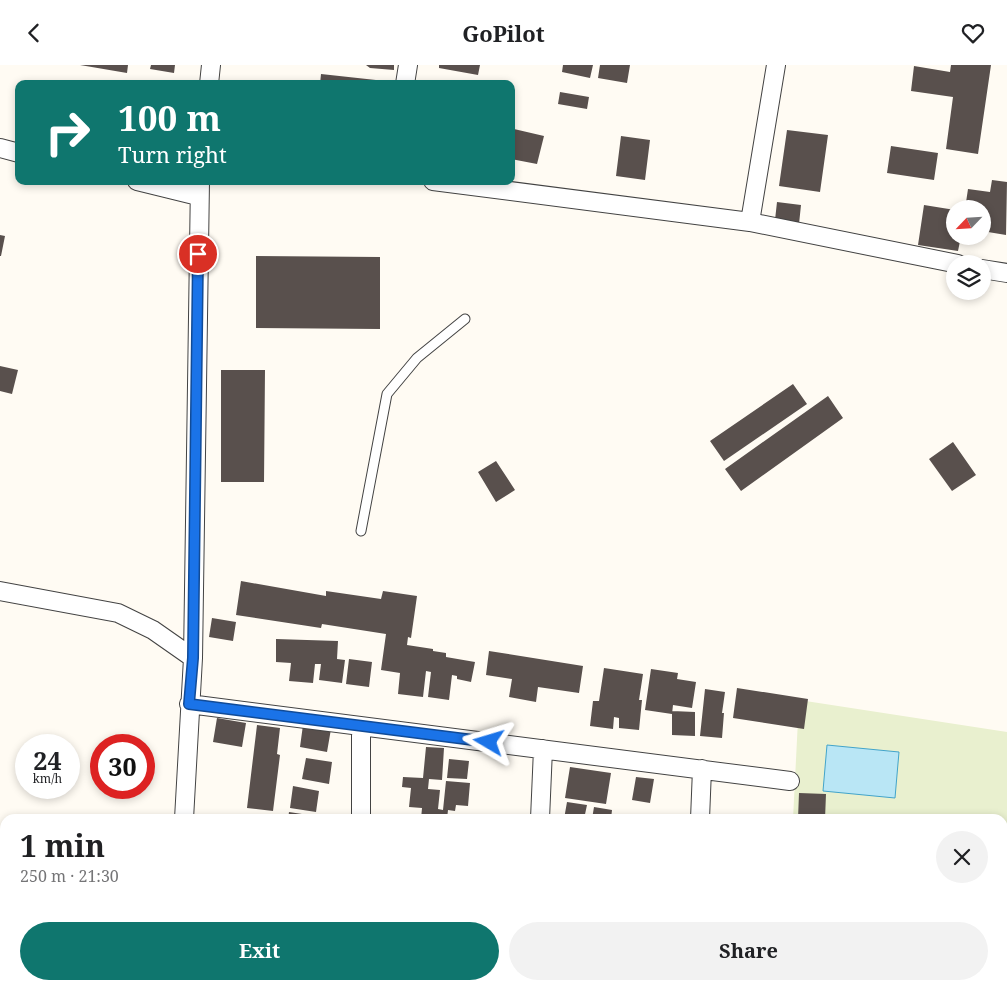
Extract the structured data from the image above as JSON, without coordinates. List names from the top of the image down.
{
  "north": "bottom left",
  "page": {
    "header": "GoPilot",
    "turn": ["100 m", "Turn right"],
    "speed": "24 km/h",
    "limit": "30",
    "heading": ["1 min", "250 m · 21:30"],
    "buttons": ["Exit", "Share"]
  }
}
